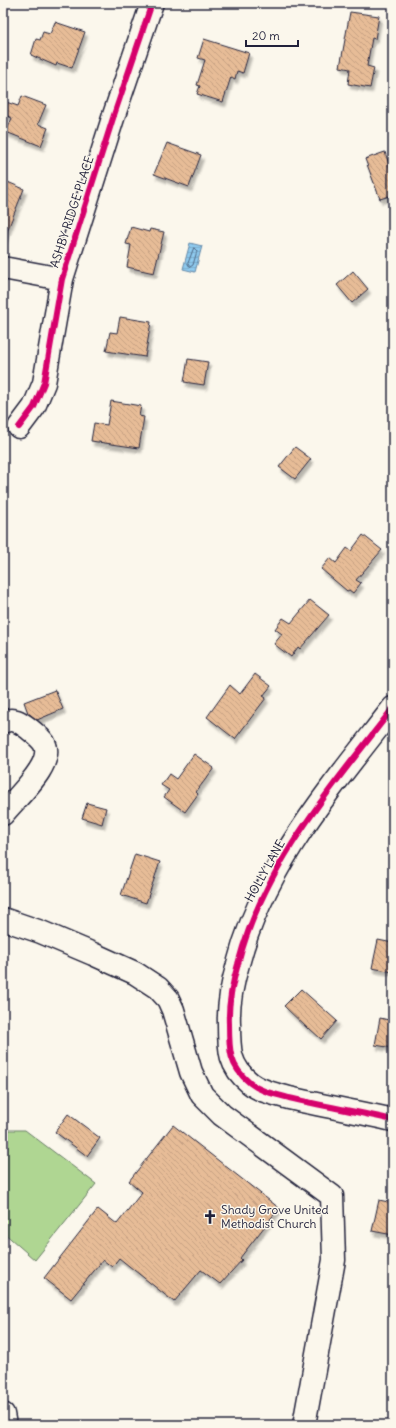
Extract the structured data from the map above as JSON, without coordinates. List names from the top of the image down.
{
  "streets": {
    "street": ["ASHBY RIDGE PLACE", "HOLLY LANE"]
  },
  "places": {
    "church": ["Shady Grove United Methodist Church"]
  },
  "scale_bar": "20 m"
}
